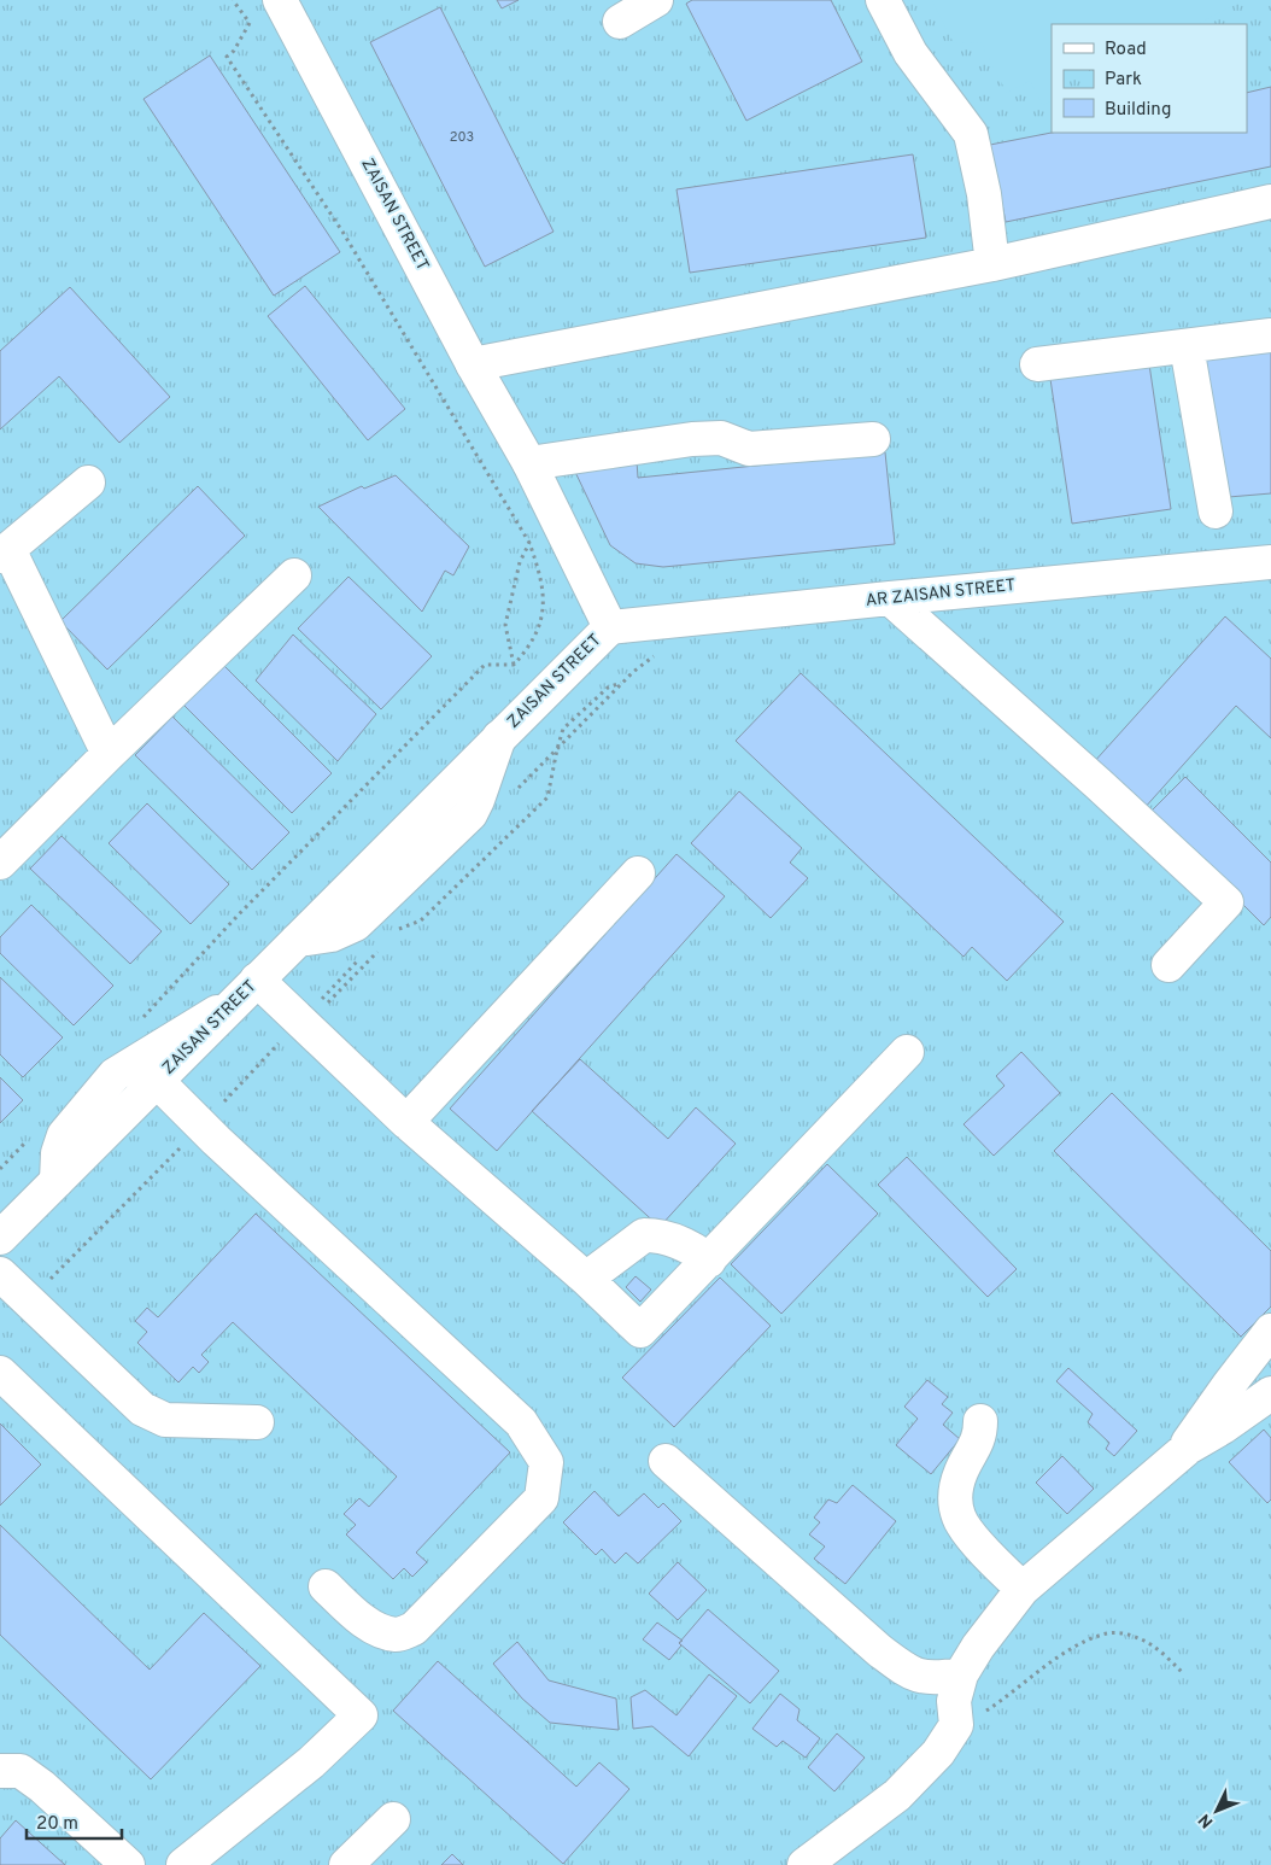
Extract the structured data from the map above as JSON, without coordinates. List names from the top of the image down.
{
  "streets": {
    "street": ["ZAISAN STREET", "AR ZAISAN STREET"]
  },
  "crossings": [
    ["ZAISAN STREET", "AR ZAISAN STREET"]
  ],
  "house_numbers": ["203"],
  "legend": ["Road", "Park", "Building"],
  "scale_bar": "20 m",
  "north": "bottom left"
}
